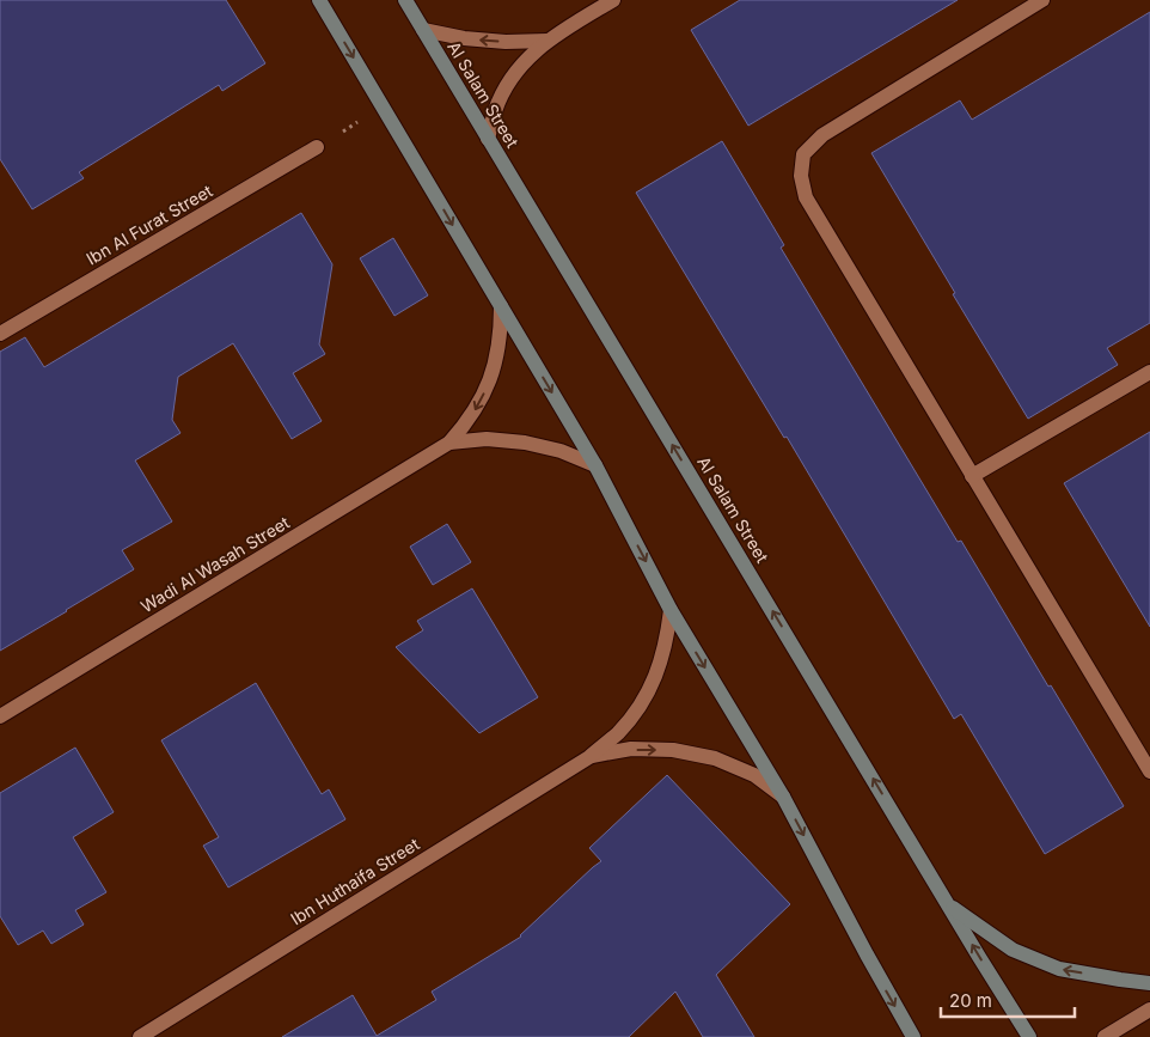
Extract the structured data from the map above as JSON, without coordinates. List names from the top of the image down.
{
  "streets": {
    "main road": ["Al Salam Street"],
    "street": ["Ibn Al Furat Street", "Wadi Al Wasah Street", "Ibn Huthaifa Street"]
  },
  "scale_bar": "20 m"
}
